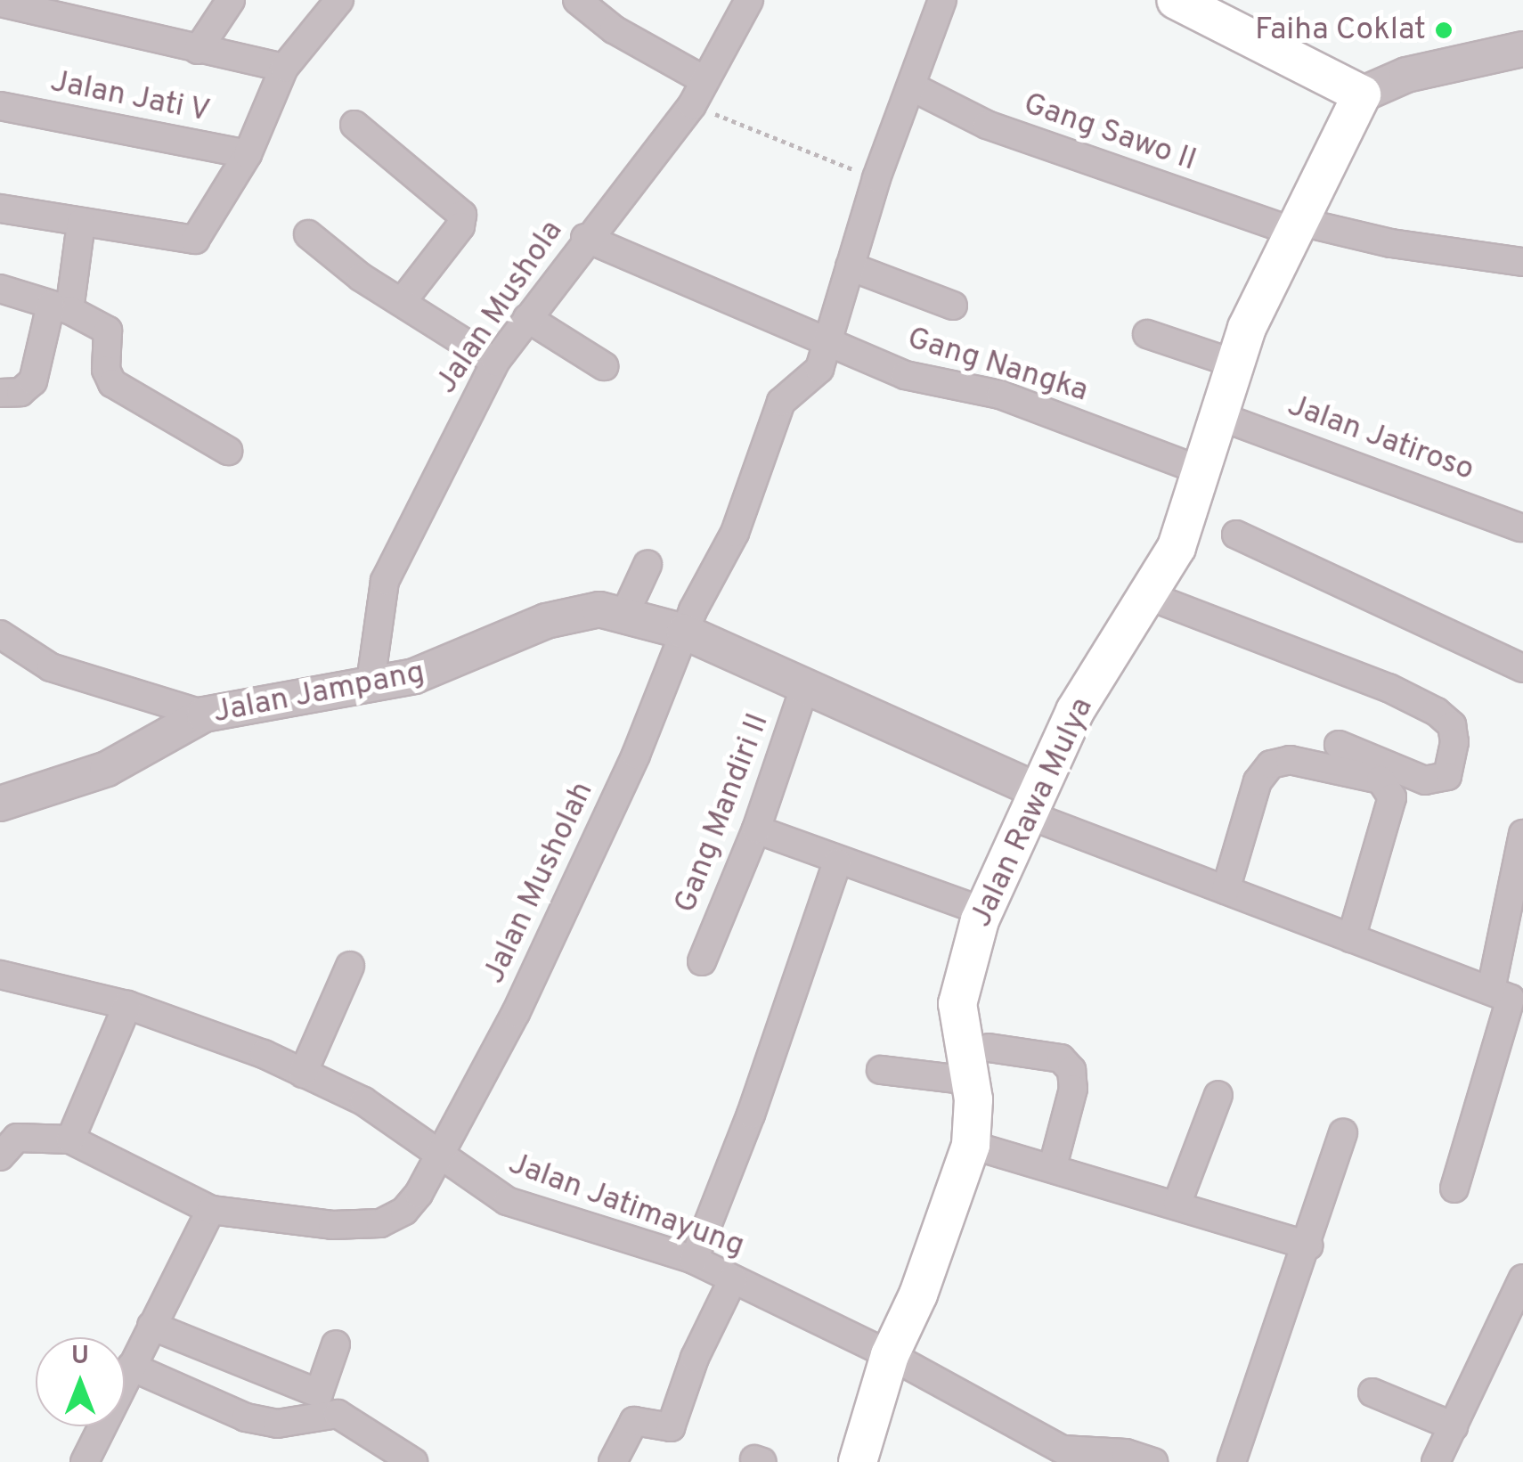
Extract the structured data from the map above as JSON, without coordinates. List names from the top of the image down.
{
  "streets": {
    "main road": ["Jalan Rawa Mulya"],
    "street": [
      "Jalan Jati V",
      "Gang Sawo II",
      "Jalan Mushola",
      "Gang Nangka",
      "Jalan Jatiroso",
      "Jalan Jampang",
      "Gang Mandiri II",
      "Jalan Musholah",
      "Jalan Jatimayung"
    ]
  },
  "crossings": [
    ["Gang Sawo II", "Jalan Rawa Mulya"],
    ["Gang Sawo II", "Jalan Musholah"],
    ["Jalan Mushola", "Gang Nangka"],
    ["Jalan Mushola", "Jalan Jampang"],
    ["Gang Nangka", "Jalan Rawa Mulya"],
    ["Gang Nangka", "Jalan Musholah"],
    ["Jalan Jatiroso", "Jalan Rawa Mulya"],
    ["Jalan Jampang", "Jalan Rawa Mulya"],
    ["Jalan Jampang", "Gang Mandiri II"],
    ["Jalan Jampang", "Jalan Musholah"],
    ["Jalan Rawa Mulya", "Jalan Jatimayung"],
    ["Jalan Musholah", "Jalan Jatimayung"]
  ],
  "places": ["Faiha Coklat"],
  "north": "top"
}
